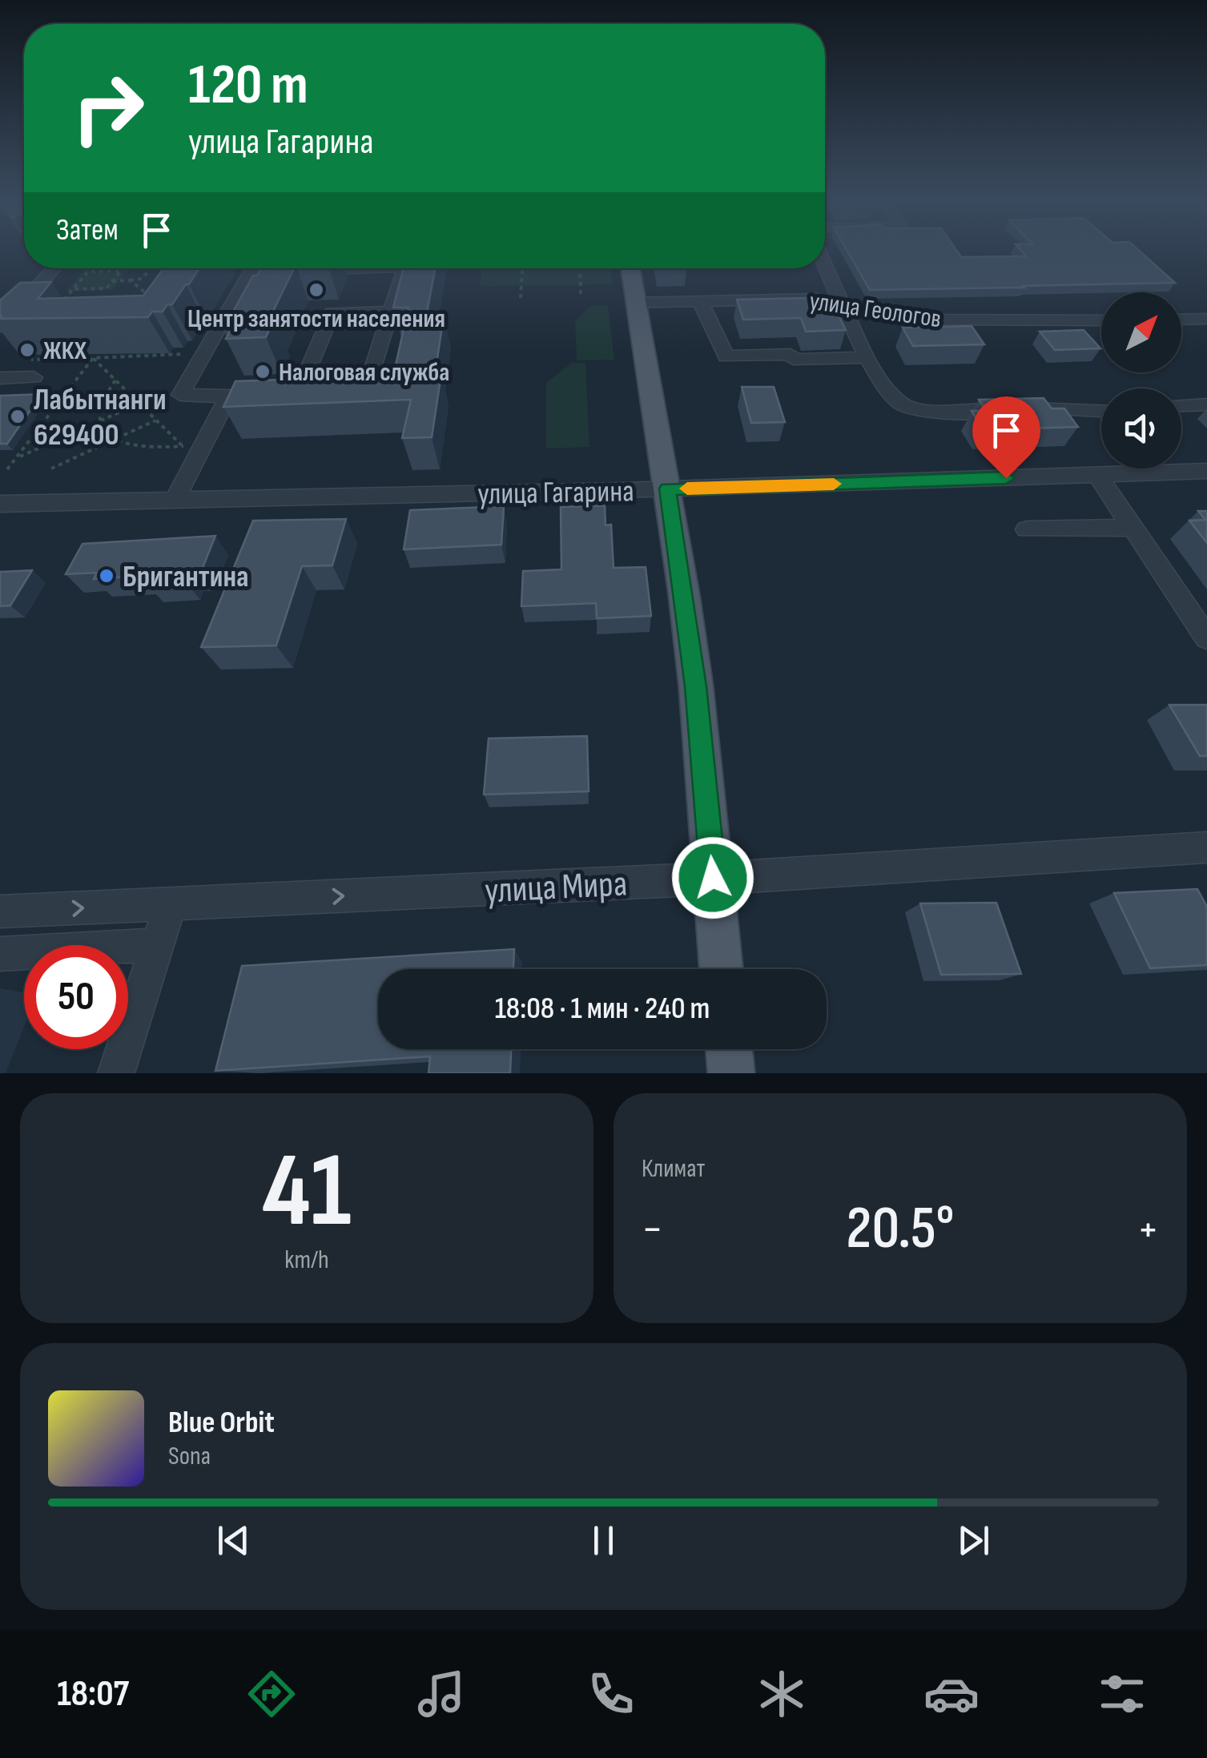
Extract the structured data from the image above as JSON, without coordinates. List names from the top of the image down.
{
  "streets": {
    "street": ["улица Геологов", "улица Гагарина", "улица Мира"]
  },
  "one_way": ["улица Мира"],
  "places": [
    "Центр занятости населения",
    "ЖКХ",
    "Налоговая служба",
    "Лабытнанги 629400",
    "Бригантина"
  ],
  "north": "top right",
  "page": {
    "turn": ["120 m", "улица Гагарина"],
    "then": "Затем",
    "limit": "50",
    "trip": "18:08 · 1 мин · 240 m",
    "tile": [
      ["41", "km/h"],
      "Климат"
    ],
    "heat": ["−", "20.5°", "+"],
    "song": ["Blue Orbit", "Sona"],
    "tabs": "18:07"
  }
}
